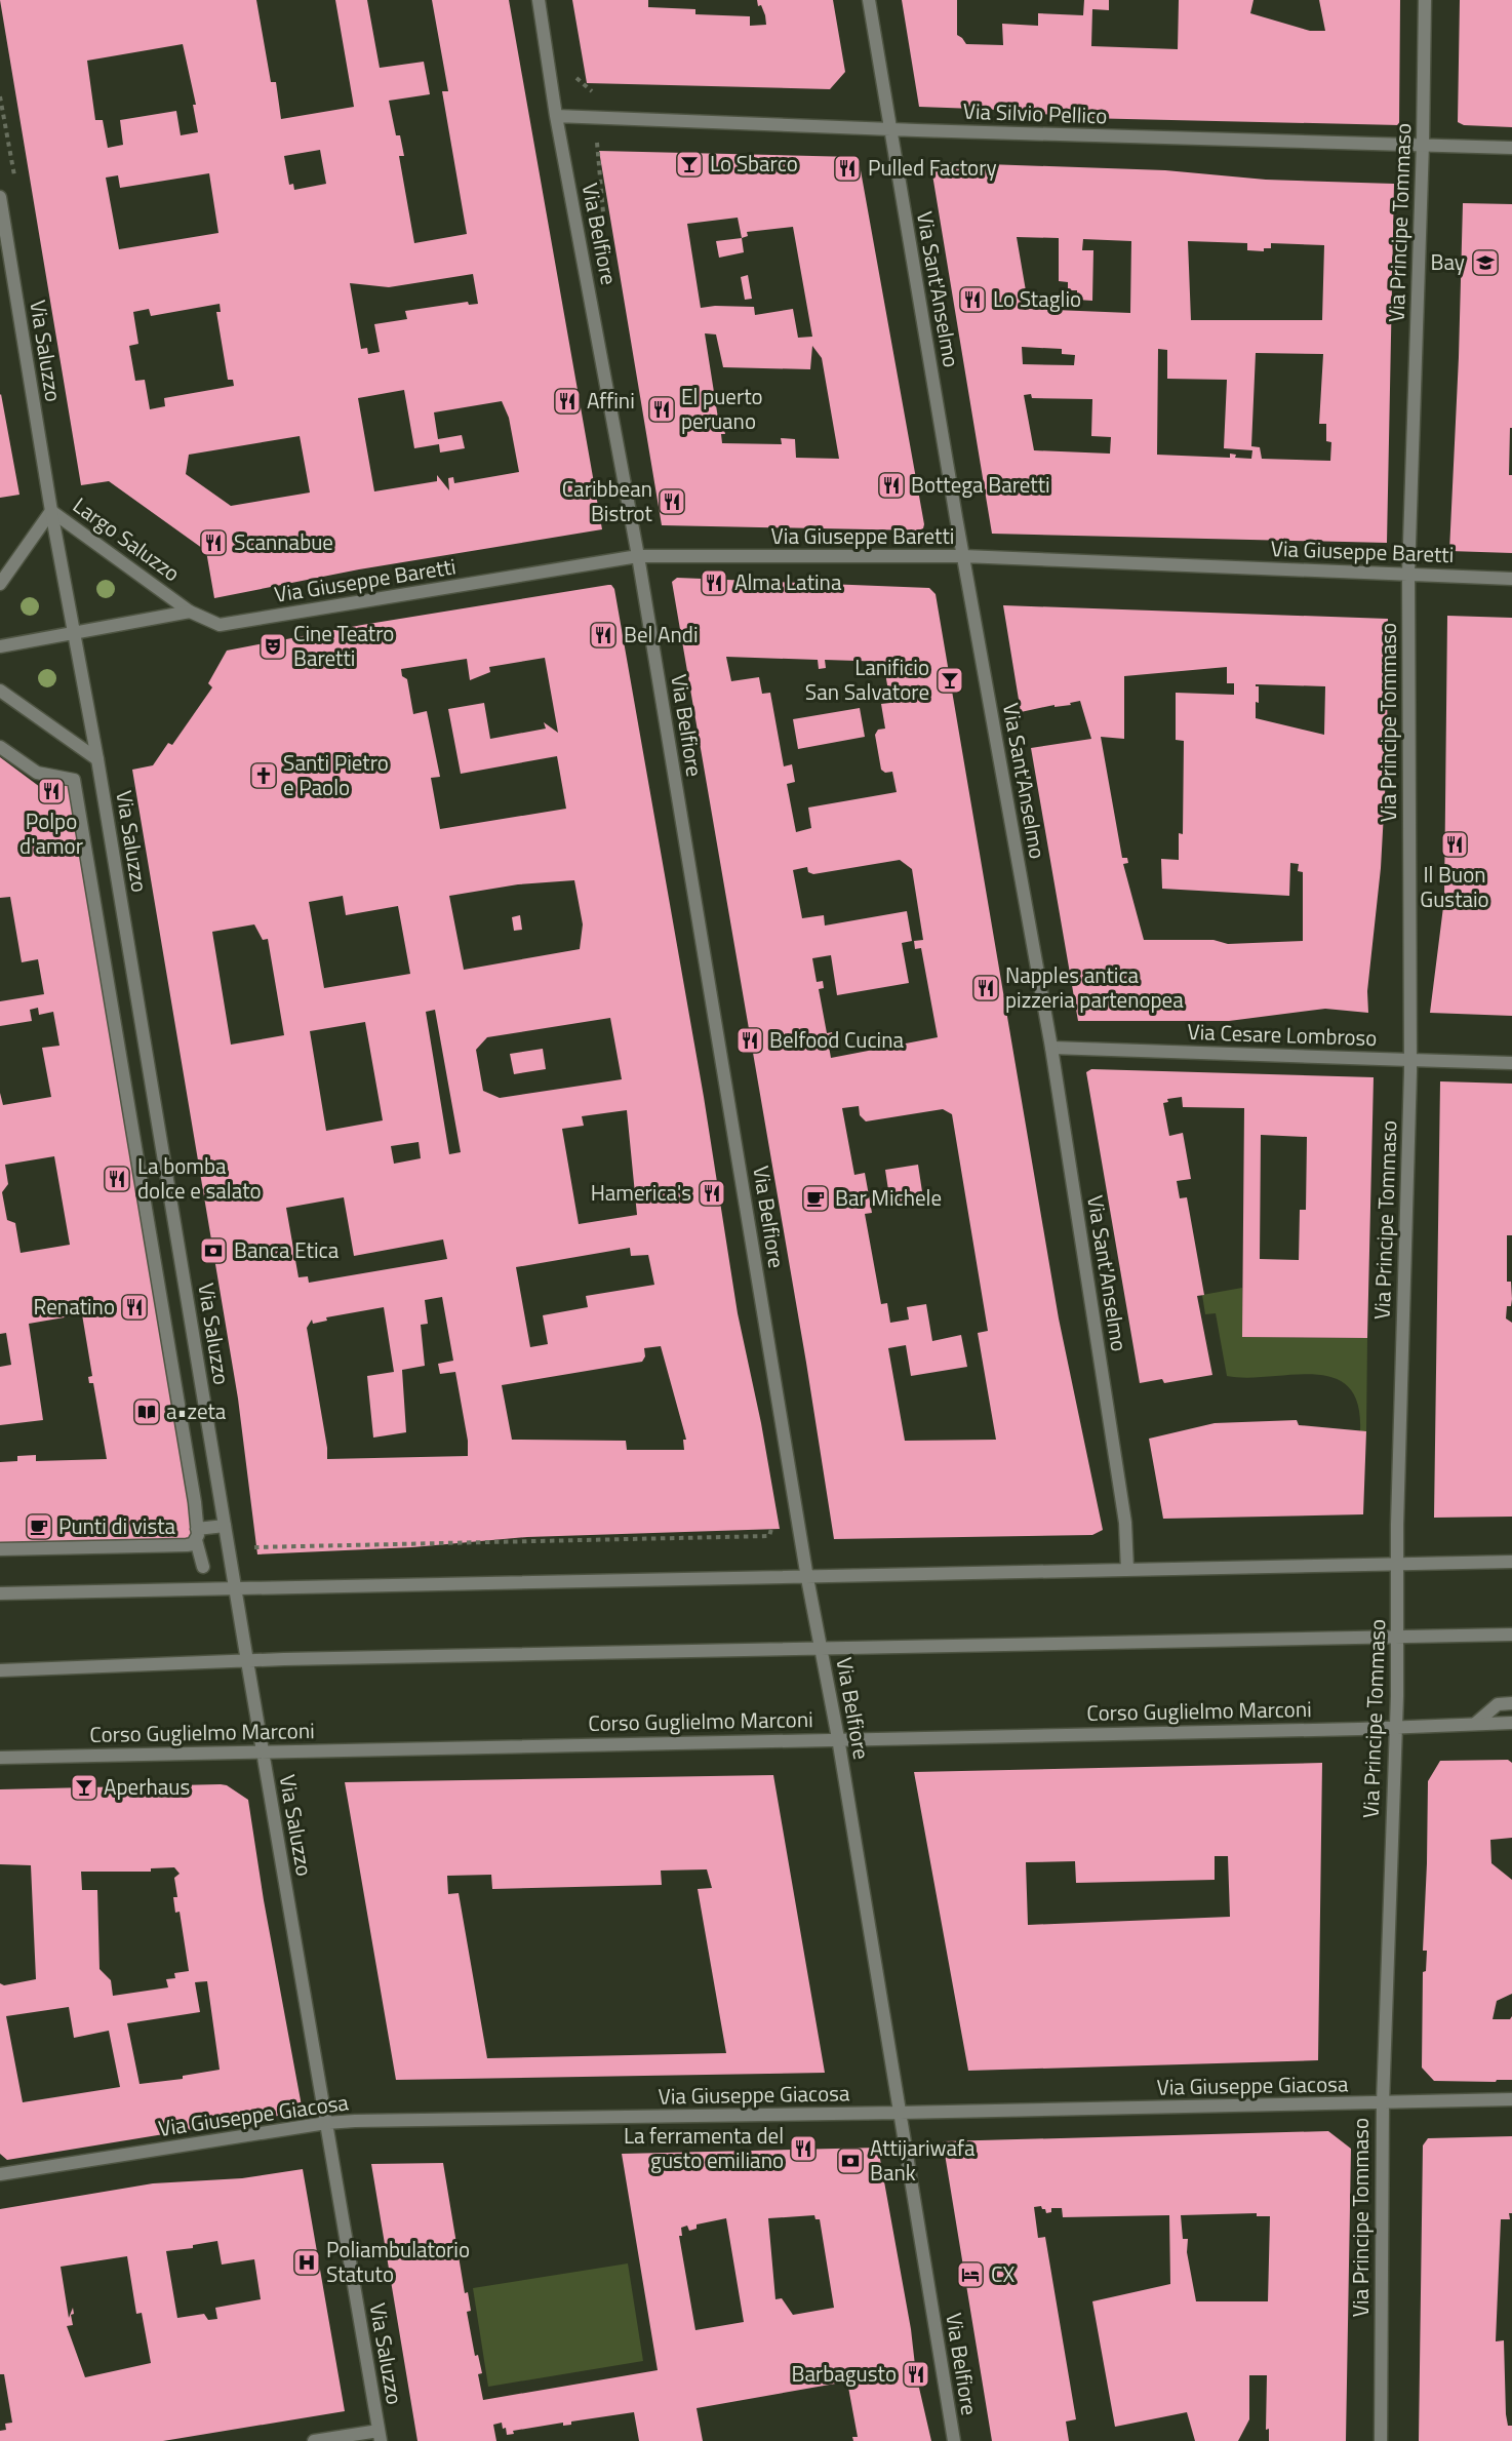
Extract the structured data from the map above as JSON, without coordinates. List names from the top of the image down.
{
  "streets": {
    "street": [
      "Via Silvio Pellico",
      "Via Principe Tommaso",
      "Via Belfiore",
      "Via Sant'Anselmo",
      "Via Saluzzo",
      "Via Giuseppe Baretti",
      "Largo Saluzzo",
      "Via Cesare Lombroso",
      "Corso Guglielmo Marconi",
      "Via Giuseppe Giacosa"
    ]
  },
  "crossings": [
    ["Via Silvio Pellico", "Via Principe Tommaso"],
    ["Via Silvio Pellico", "Via Belfiore"],
    ["Via Silvio Pellico", "Via Sant'Anselmo"],
    ["Via Principe Tommaso", "Via Giuseppe Baretti"],
    ["Via Principe Tommaso", "Via Cesare Lombroso"],
    ["Via Principe Tommaso", "Corso Guglielmo Marconi"],
    ["Via Principe Tommaso", "Via Giuseppe Giacosa"],
    ["Via Belfiore", "Via Giuseppe Baretti"],
    ["Via Belfiore", "Corso Guglielmo Marconi"],
    ["Via Belfiore", "Via Giuseppe Giacosa"],
    ["Via Sant'Anselmo", "Via Giuseppe Baretti"],
    ["Via Sant'Anselmo", "Via Cesare Lombroso"],
    ["Via Saluzzo", "Largo Saluzzo"],
    ["Via Saluzzo", "Corso Guglielmo Marconi"],
    ["Via Saluzzo", "Via Giuseppe Giacosa"],
    ["Via Giuseppe Baretti", "Largo Saluzzo"]
  ],
  "places": {
    "bar": ["Lo Sbarco", "Lanificio San Salvatore", "Aperhaus"],
    "restaurant": [
      "Pulled Factory",
      "Lo Staglio",
      "Affini",
      "El puerto peruano",
      "Bottega Baretti",
      "Caribbean Bistrot",
      "Scannabue",
      "Alma Latina",
      "Bel Andi",
      "Polpo d'amor",
      "Il Buon Gustaio",
      "Napples antica pizzeria partenopea",
      "Belfood Cucina",
      "La bomba dolce e salato",
      "Hamerica's",
      "Renatino",
      "La ferramenta del gusto emiliano",
      "Barbagusto"
    ],
    "school or university": ["Bay"],
    "theatre": ["Cine Teatro Baretti"],
    "church": ["Santi Pietro e Paolo"],
    "cafe": ["Bar Michele", "Punti di vista"],
    "bank": ["Banca Etica", "Attijariwafa Bank"],
    "library": ["a•zeta"],
    "hospital": ["Poliambulatorio Statuto"],
    "hotel": ["CX"]
  }
}
